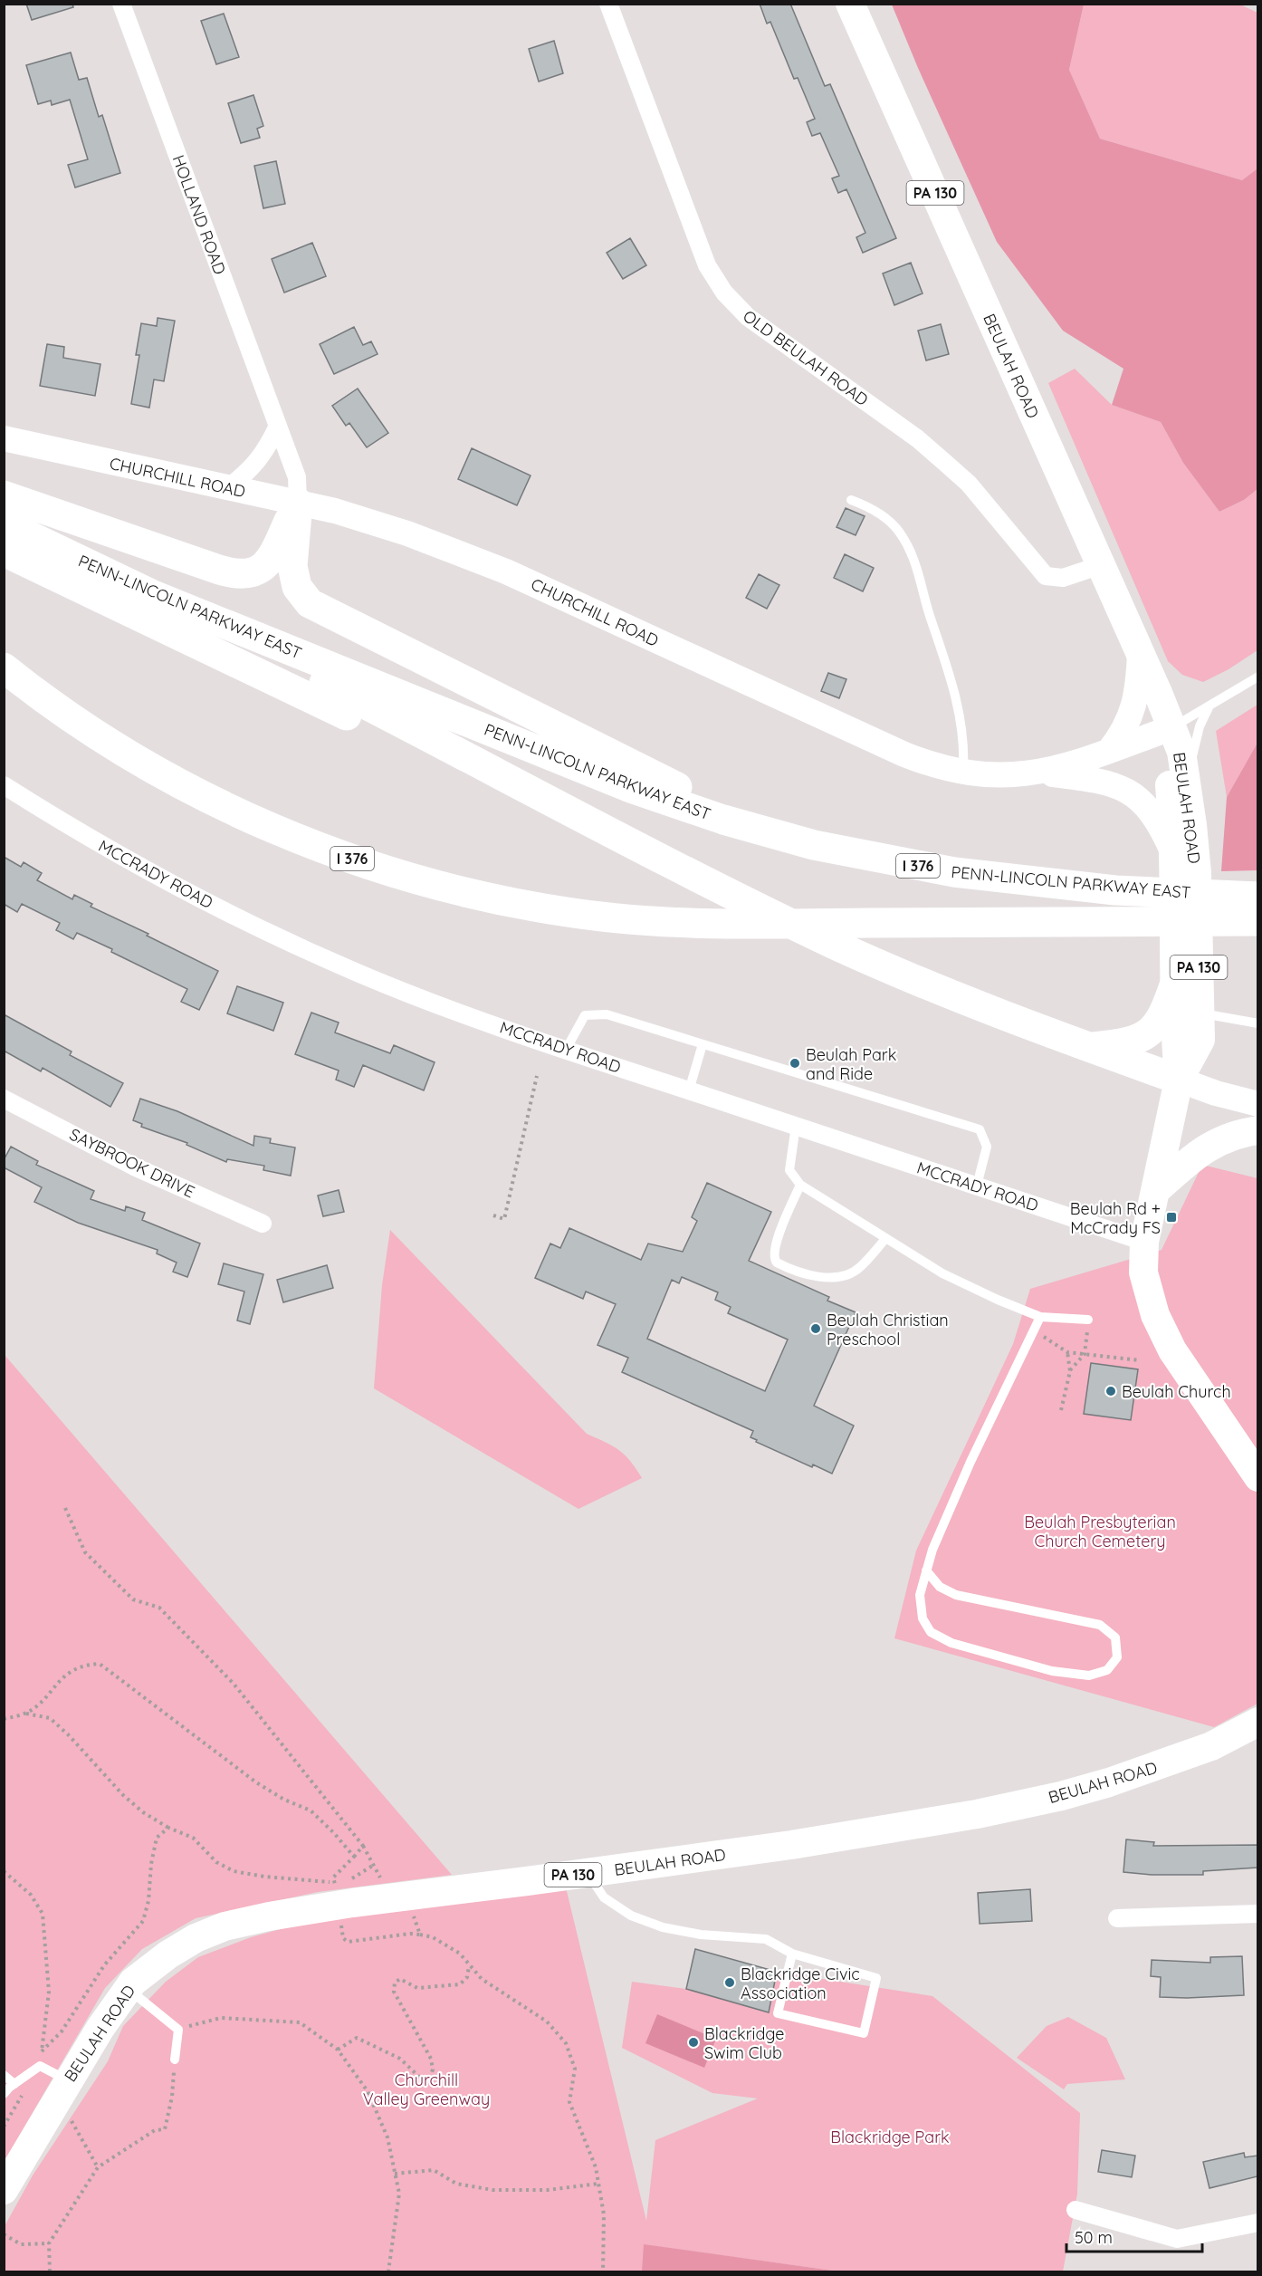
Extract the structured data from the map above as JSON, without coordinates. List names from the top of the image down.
{
  "streets": {
    "highway": ["PENN-LINCOLN PARKWAY EAST", "I 376"],
    "main road": ["PA 130", "BEULAH ROAD"],
    "street": [
      "HOLLAND ROAD",
      "OLD BEULAH ROAD",
      "CHURCHILL ROAD",
      "MCCRADY ROAD",
      "SAYBROOK DRIVE"
    ]
  },
  "crossings": [
    ["HOLLAND ROAD", "CHURCHILL ROAD"],
    ["OLD BEULAH ROAD", "BEULAH ROAD"],
    ["BEULAH ROAD", "CHURCHILL ROAD"],
    ["BEULAH ROAD", "MCCRADY ROAD"]
  ],
  "parks": ["Beulah Presbyterian Church Cemetery", "Churchill Valley Greenway", "Blackridge Park"],
  "places": {
    "other": [
      "Beulah Park and Ride",
      "Beulah Christian Preschool",
      "Beulah Church",
      "Blackridge Civic Association",
      "Blackridge Swim Club"
    ],
    "transit": ["Beulah Rd + McCrady FS"]
  },
  "scale_bar": "50 m"
}
